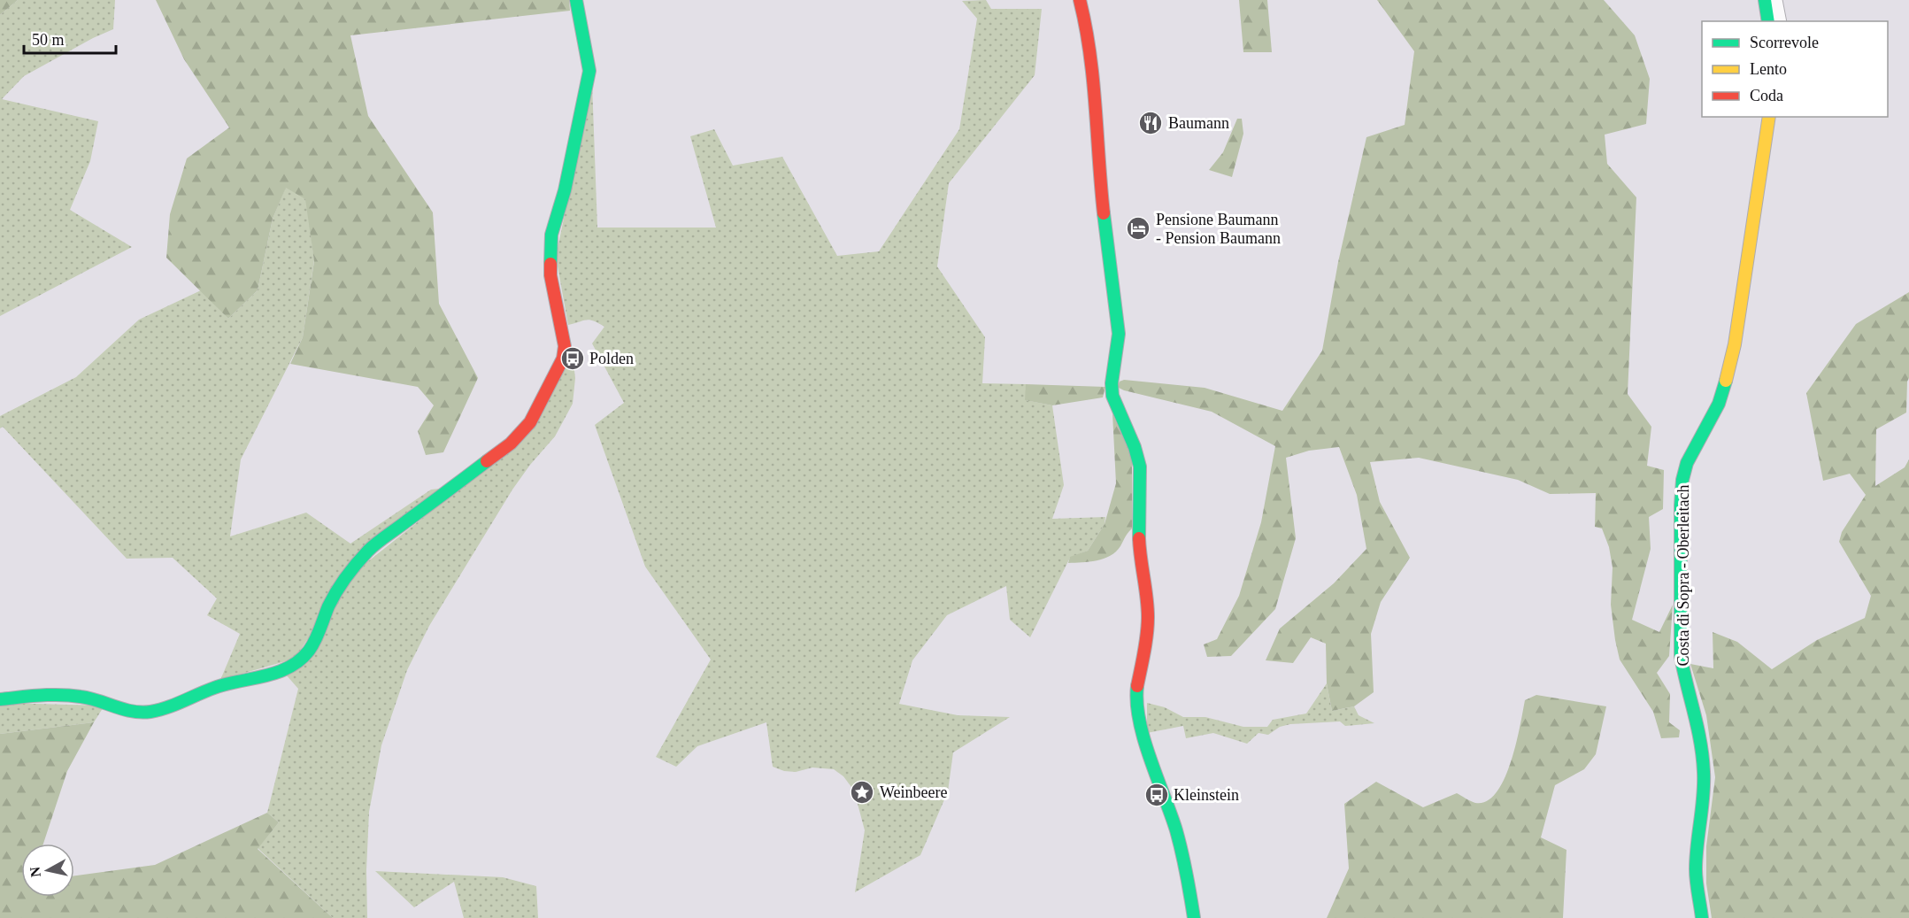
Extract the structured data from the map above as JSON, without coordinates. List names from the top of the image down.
{
  "streets": {
    "street": ["Costa di Sopra - Oberleitach"]
  },
  "places": {
    "restaurant": ["Baumann"],
    "hotel": ["Pensione Baumann - Pension Baumann"],
    "bus stop": ["Polden", "Kleinstein"],
    "place": ["Weinbeere"]
  },
  "legend": ["Scorrevole", "Lento", "Coda"],
  "scale_bar": "50 m",
  "north": "left"
}
